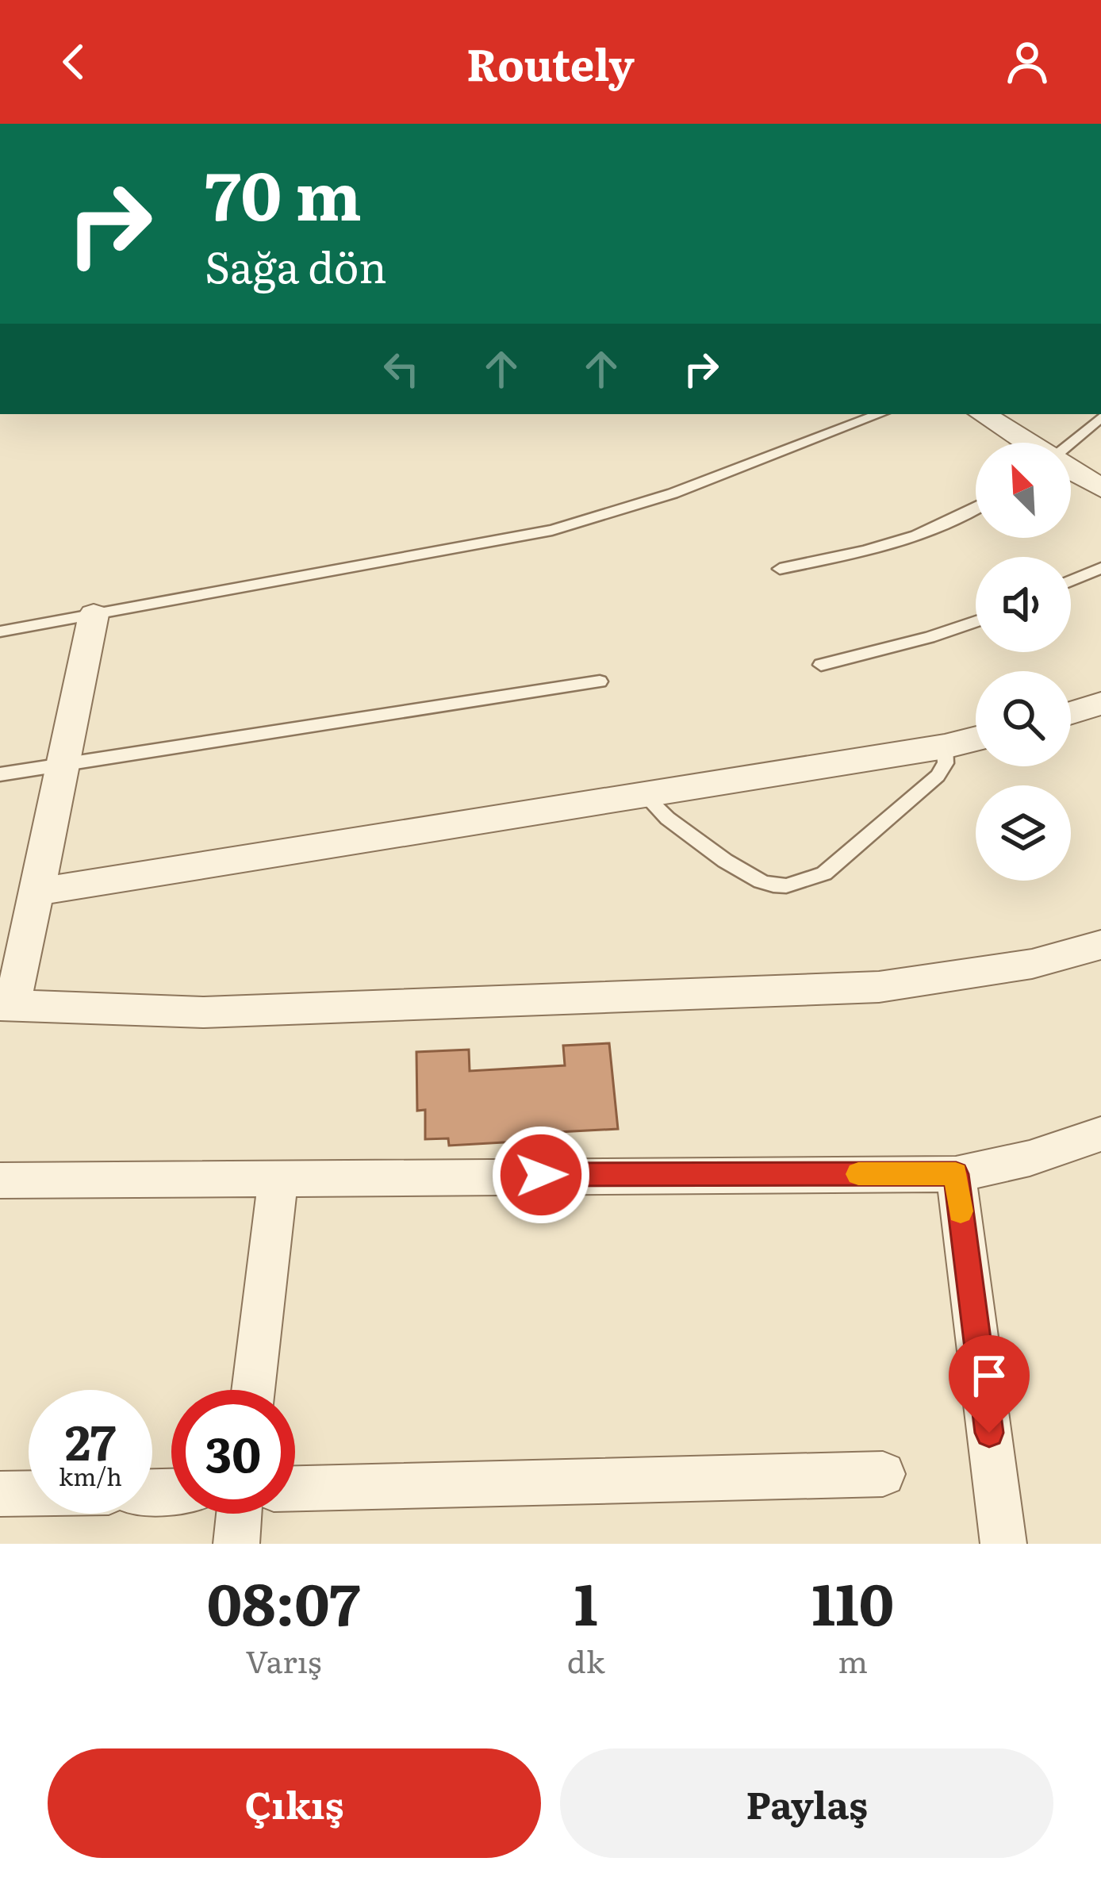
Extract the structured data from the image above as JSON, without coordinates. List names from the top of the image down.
{
  "north": "top left",
  "page": {
    "header": "Routely",
    "turn": ["70 m", "Sağa dön"],
    "speed": "27 km/h",
    "limit": "30",
    "eta": [
      "08:07",
      "Varış",
      "1",
      "dk",
      "110",
      "m"
    ],
    "buttons": ["Çıkış", "Paylaş"]
  }
}
